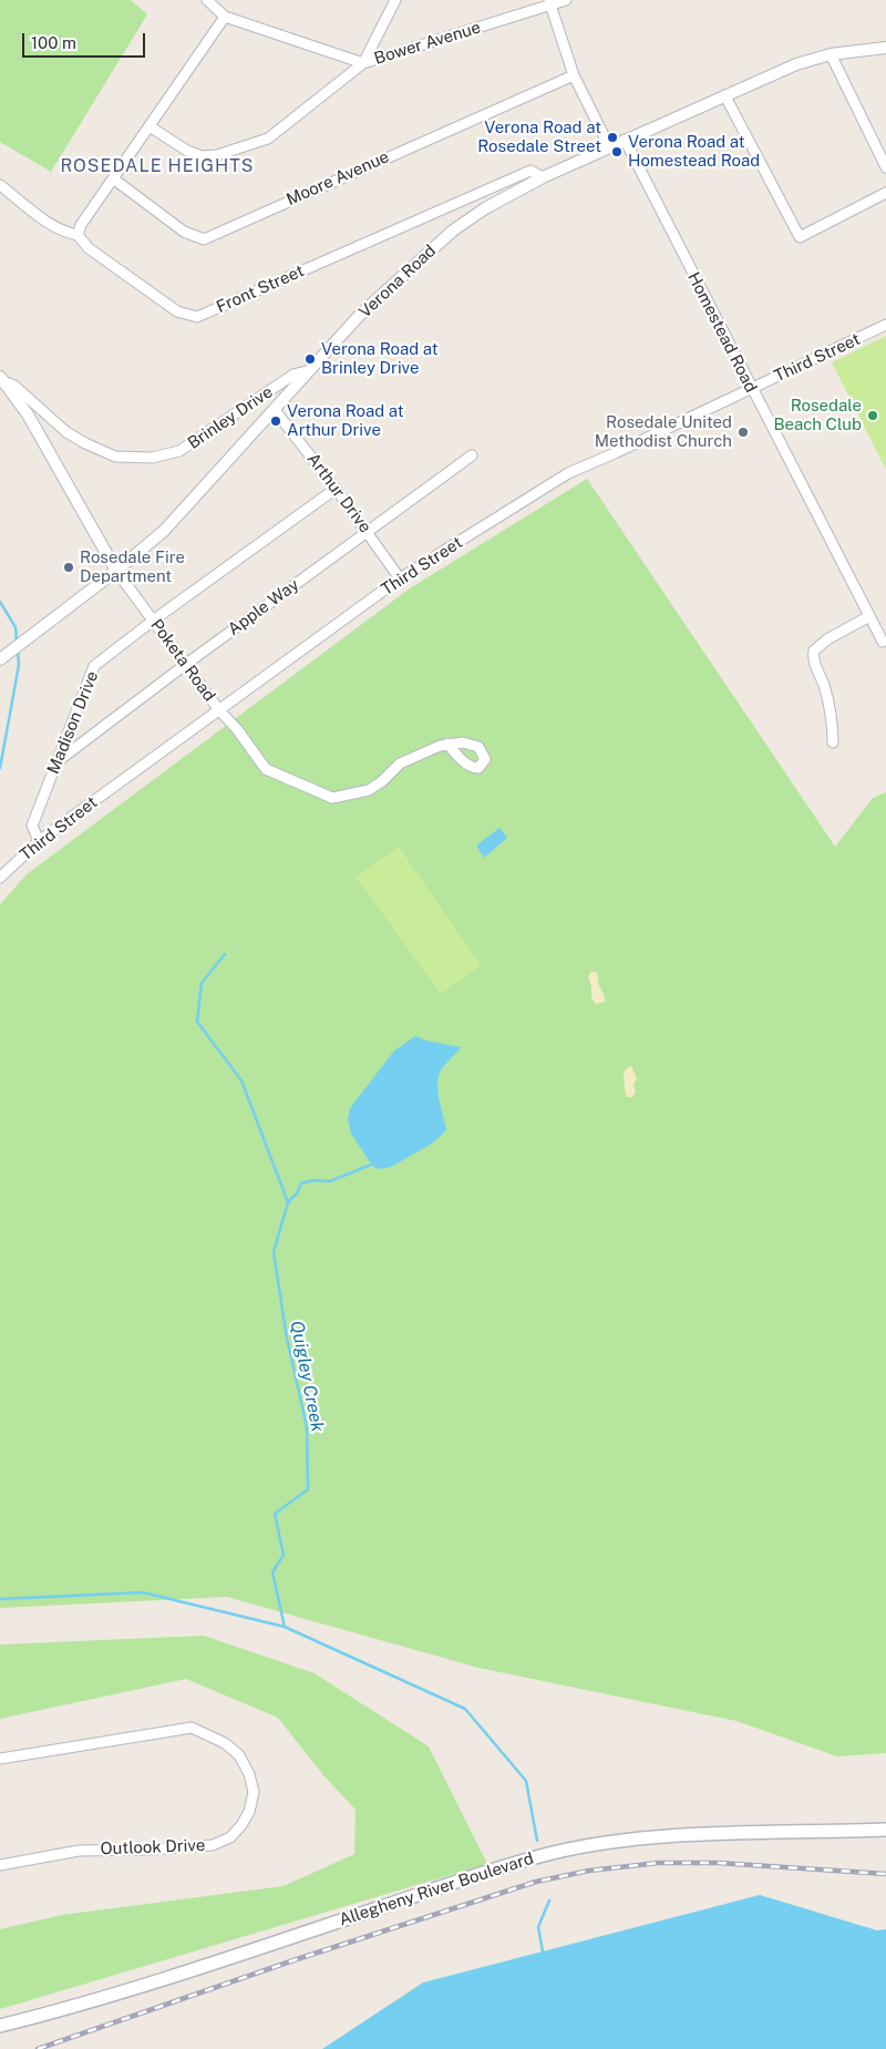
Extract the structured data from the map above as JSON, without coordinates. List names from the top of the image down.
{
  "streets": {
    "main road": ["Allegheny River Boulevard"],
    "street": [
      "Bower Avenue",
      "Moore Avenue",
      "Verona Road",
      "Front Street",
      "Homestead Road",
      "Third Street",
      "Brinley Drive",
      "Arthur Drive",
      "Apple Way",
      "Poketa Road",
      "Madison Drive",
      "Outlook Drive"
    ]
  },
  "crossings": [
    ["Verona Road", "Front Street"],
    ["Verona Road", "Homestead Road"],
    ["Verona Road", "Brinley Drive"],
    ["Verona Road", "Arthur Drive"],
    ["Verona Road", "Poketa Road"],
    ["Homestead Road", "Third Street"],
    ["Third Street", "Arthur Drive"],
    ["Third Street", "Poketa Road"],
    ["Third Street", "Madison Drive"],
    ["Brinley Drive", "Poketa Road"],
    ["Arthur Drive", "Apple Way"],
    ["Arthur Drive", "Madison Drive"],
    ["Apple Way", "Poketa Road"],
    ["Apple Way", "Madison Drive"],
    ["Poketa Road", "Madison Drive"]
  ],
  "districts": ["ROSEDALE HEIGHTS"],
  "water": ["Quigley Creek"],
  "places": [
    "Verona Road at Rosedale Street",
    "Verona Road at Homestead Road",
    "Verona Road at Brinley Drive",
    "Rosedale Beach Club",
    "Verona Road at Arthur Drive",
    "Rosedale United Methodist Church",
    "Rosedale Fire Department"
  ],
  "scale_bar": "100 m"
}
